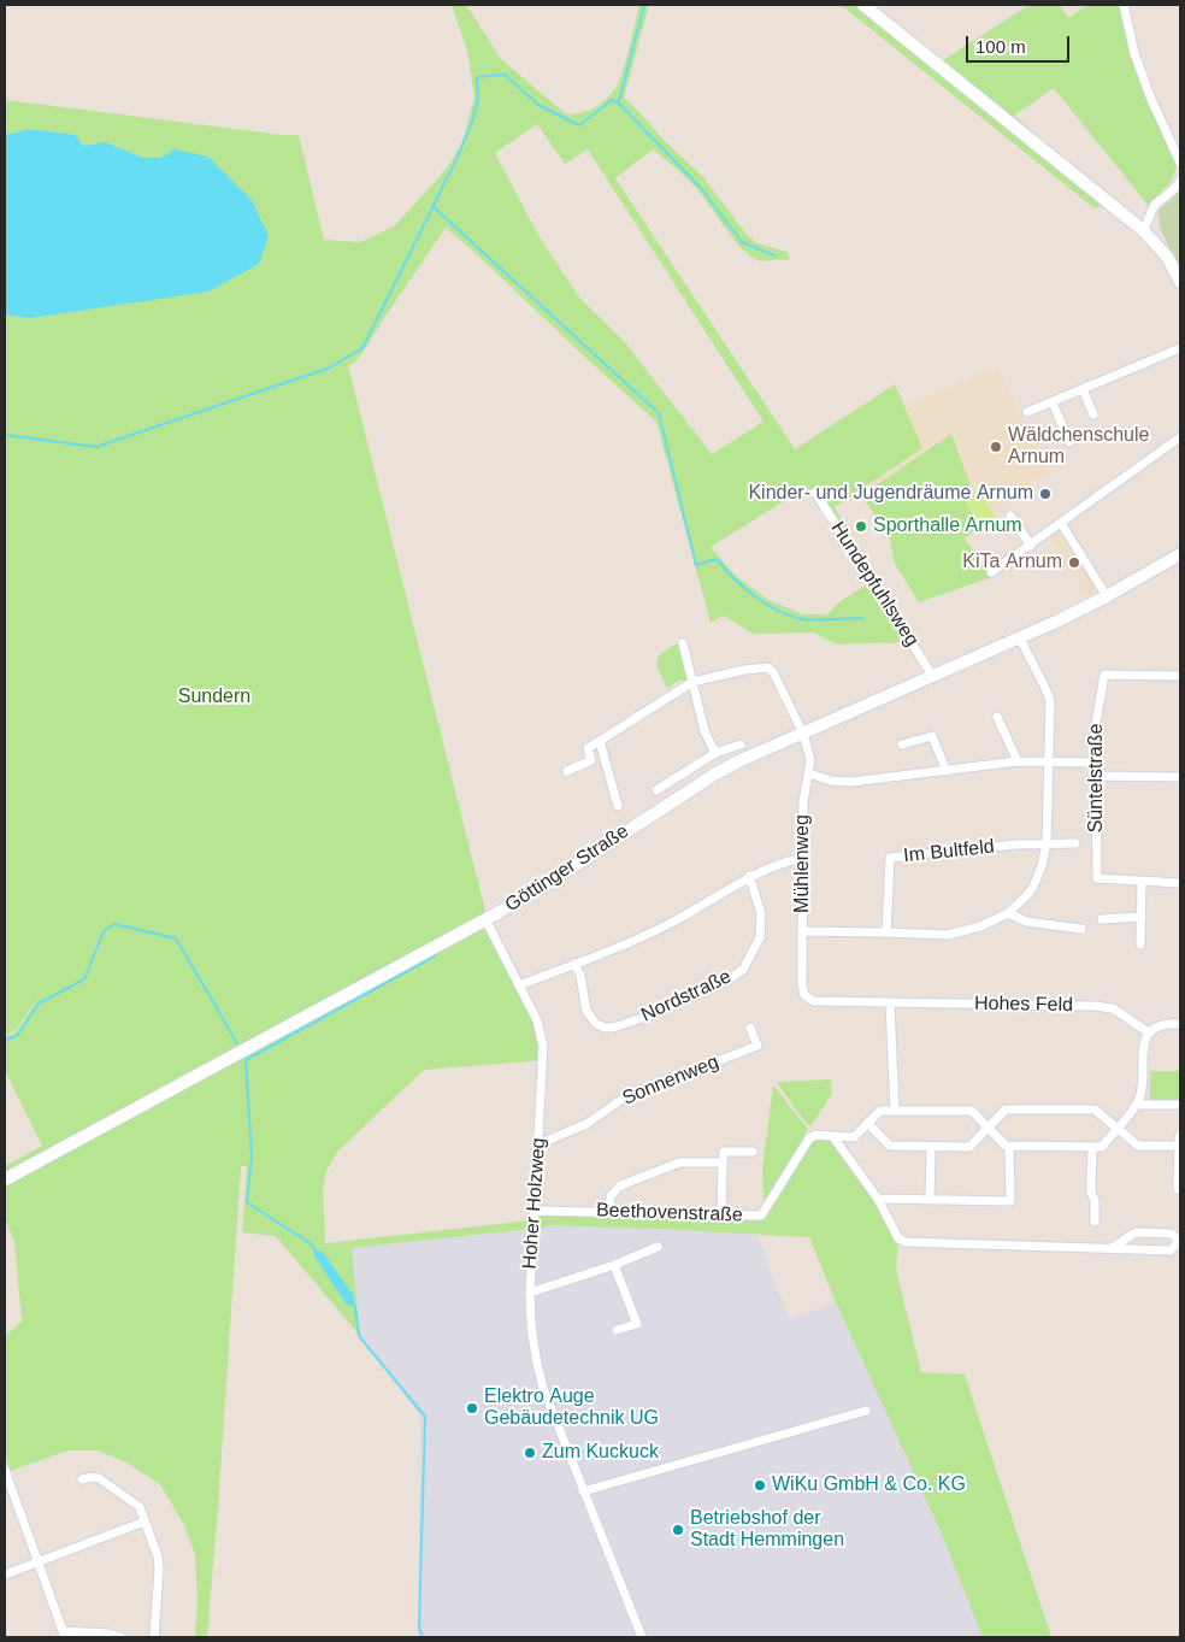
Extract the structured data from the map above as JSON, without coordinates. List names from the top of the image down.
{
  "streets": {
    "street": [
      "Hundepfuhlsweg",
      "Süntelstraße",
      "Im Bultfeld",
      "Mühlenweg",
      "Göttinger Straße",
      "Nordstraße",
      "Hohes Feld",
      "Sonnenweg",
      "Hoher Holzweg",
      "Beethovenstraße"
    ]
  },
  "crossings": [
    ["Hundepfuhlsweg", "Göttinger Straße"],
    ["Mühlenweg", "Göttinger Straße"],
    ["Mühlenweg", "Hohes Feld"],
    ["Göttinger Straße", "Hoher Holzweg"],
    ["Sonnenweg", "Hoher Holzweg"],
    ["Hoher Holzweg", "Beethovenstraße"]
  ],
  "parks": ["Sundern"],
  "places": [
    "Wäldchenschule Arnum",
    "Kinder- und Jugendräume Arnum",
    "Sporthalle Arnum",
    "KiTa Arnum",
    "Elektro Auge Gebäudetechnik UG",
    "Zum Kuckuck",
    "WiKu GmbH & Co. KG",
    "Betriebshof der Stadt Hemmingen"
  ],
  "scale_bar": "100 m"
}
